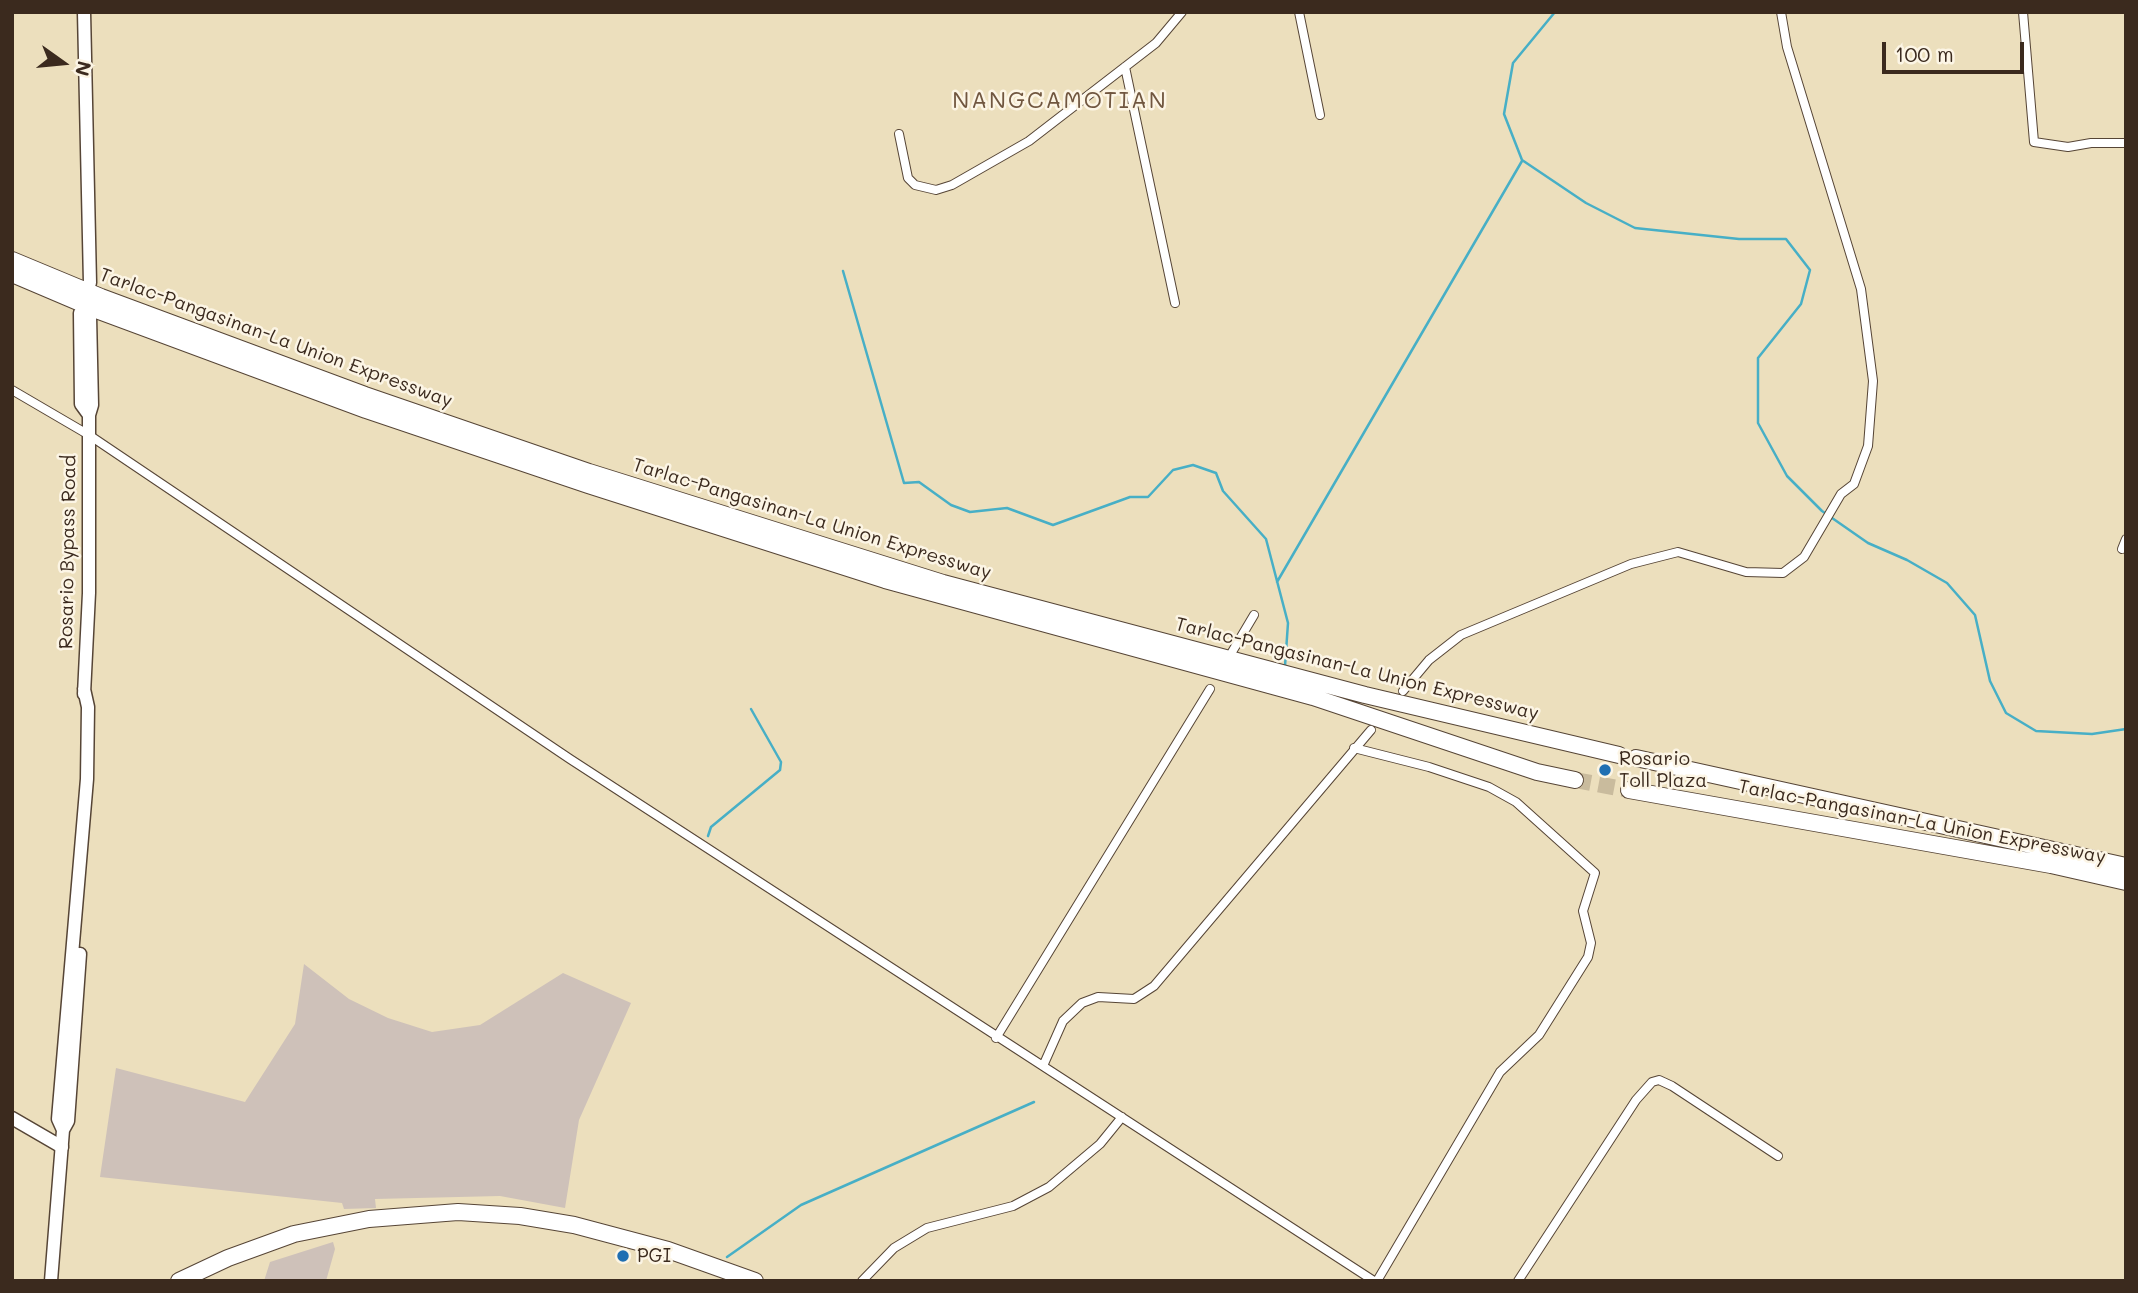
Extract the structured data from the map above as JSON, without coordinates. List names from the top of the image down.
{
  "streets": {
    "highway": ["Tarlac-Pangasinan-La Union Expressway"],
    "main road": ["Rosario Bypass Road"]
  },
  "districts": ["NANGCAMOTIAN"],
  "places": ["Rosario Toll Plaza", "PGI"],
  "scale_bar": "100 m",
  "north": "right"
}
